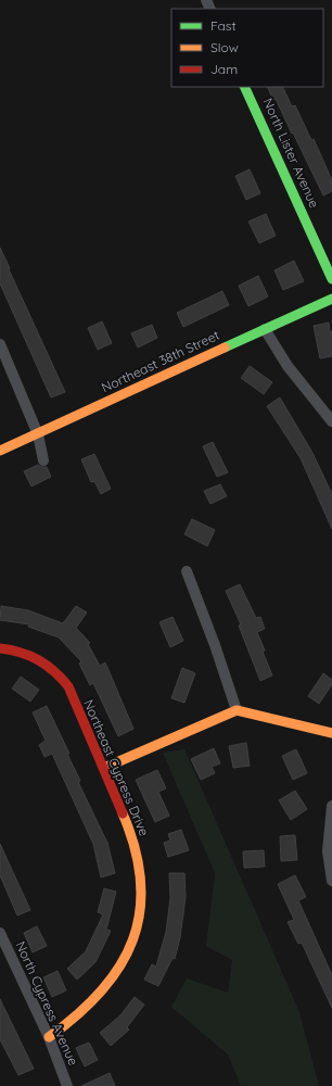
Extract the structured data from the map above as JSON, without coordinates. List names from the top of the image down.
{
  "streets": {
    "street": [
      "North Lister Avenue",
      "Northeast 38th Street",
      "Northeast Cypress Drive",
      "North Cypress Avenue"
    ]
  },
  "crossings": [
    ["Northeast Cypress Drive", "North Cypress Avenue"]
  ],
  "legend": ["Fast", "Slow", "Jam"]
}
